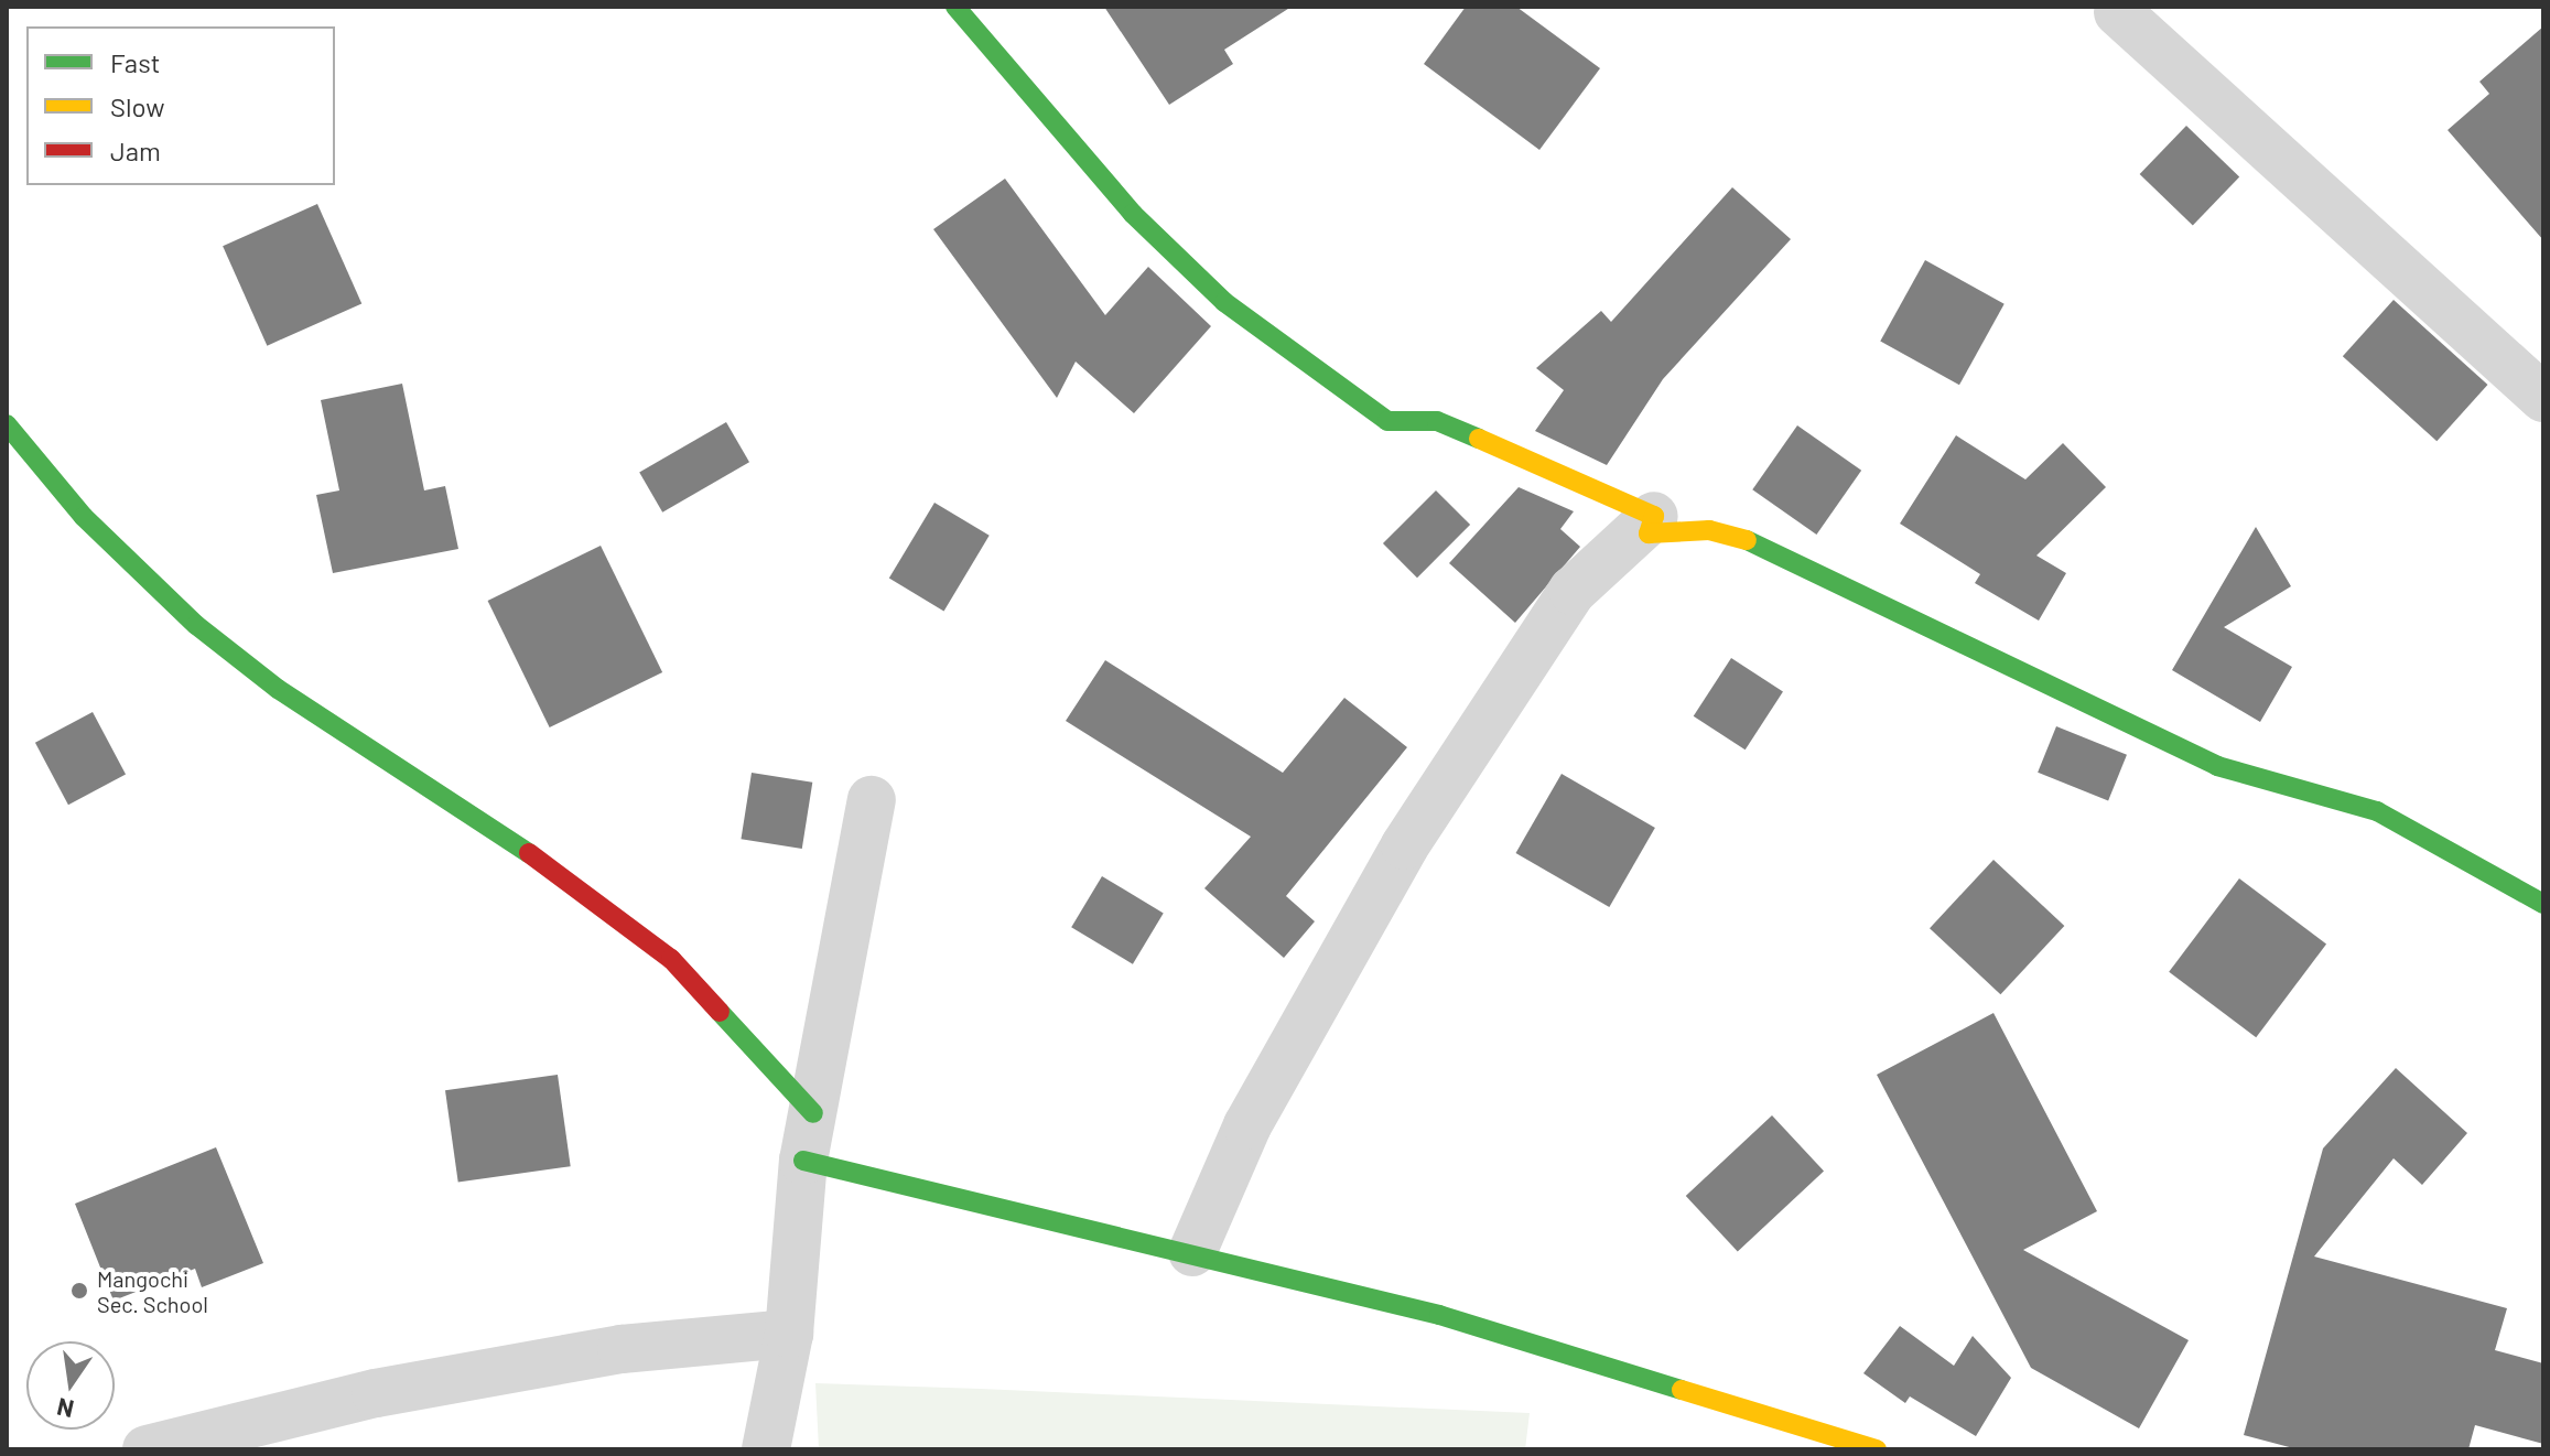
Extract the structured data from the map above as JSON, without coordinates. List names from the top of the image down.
{
  "places": ["Mangochi Sec. School"],
  "legend": ["Fast", "Slow", "Jam"],
  "north": "bottom"
}
